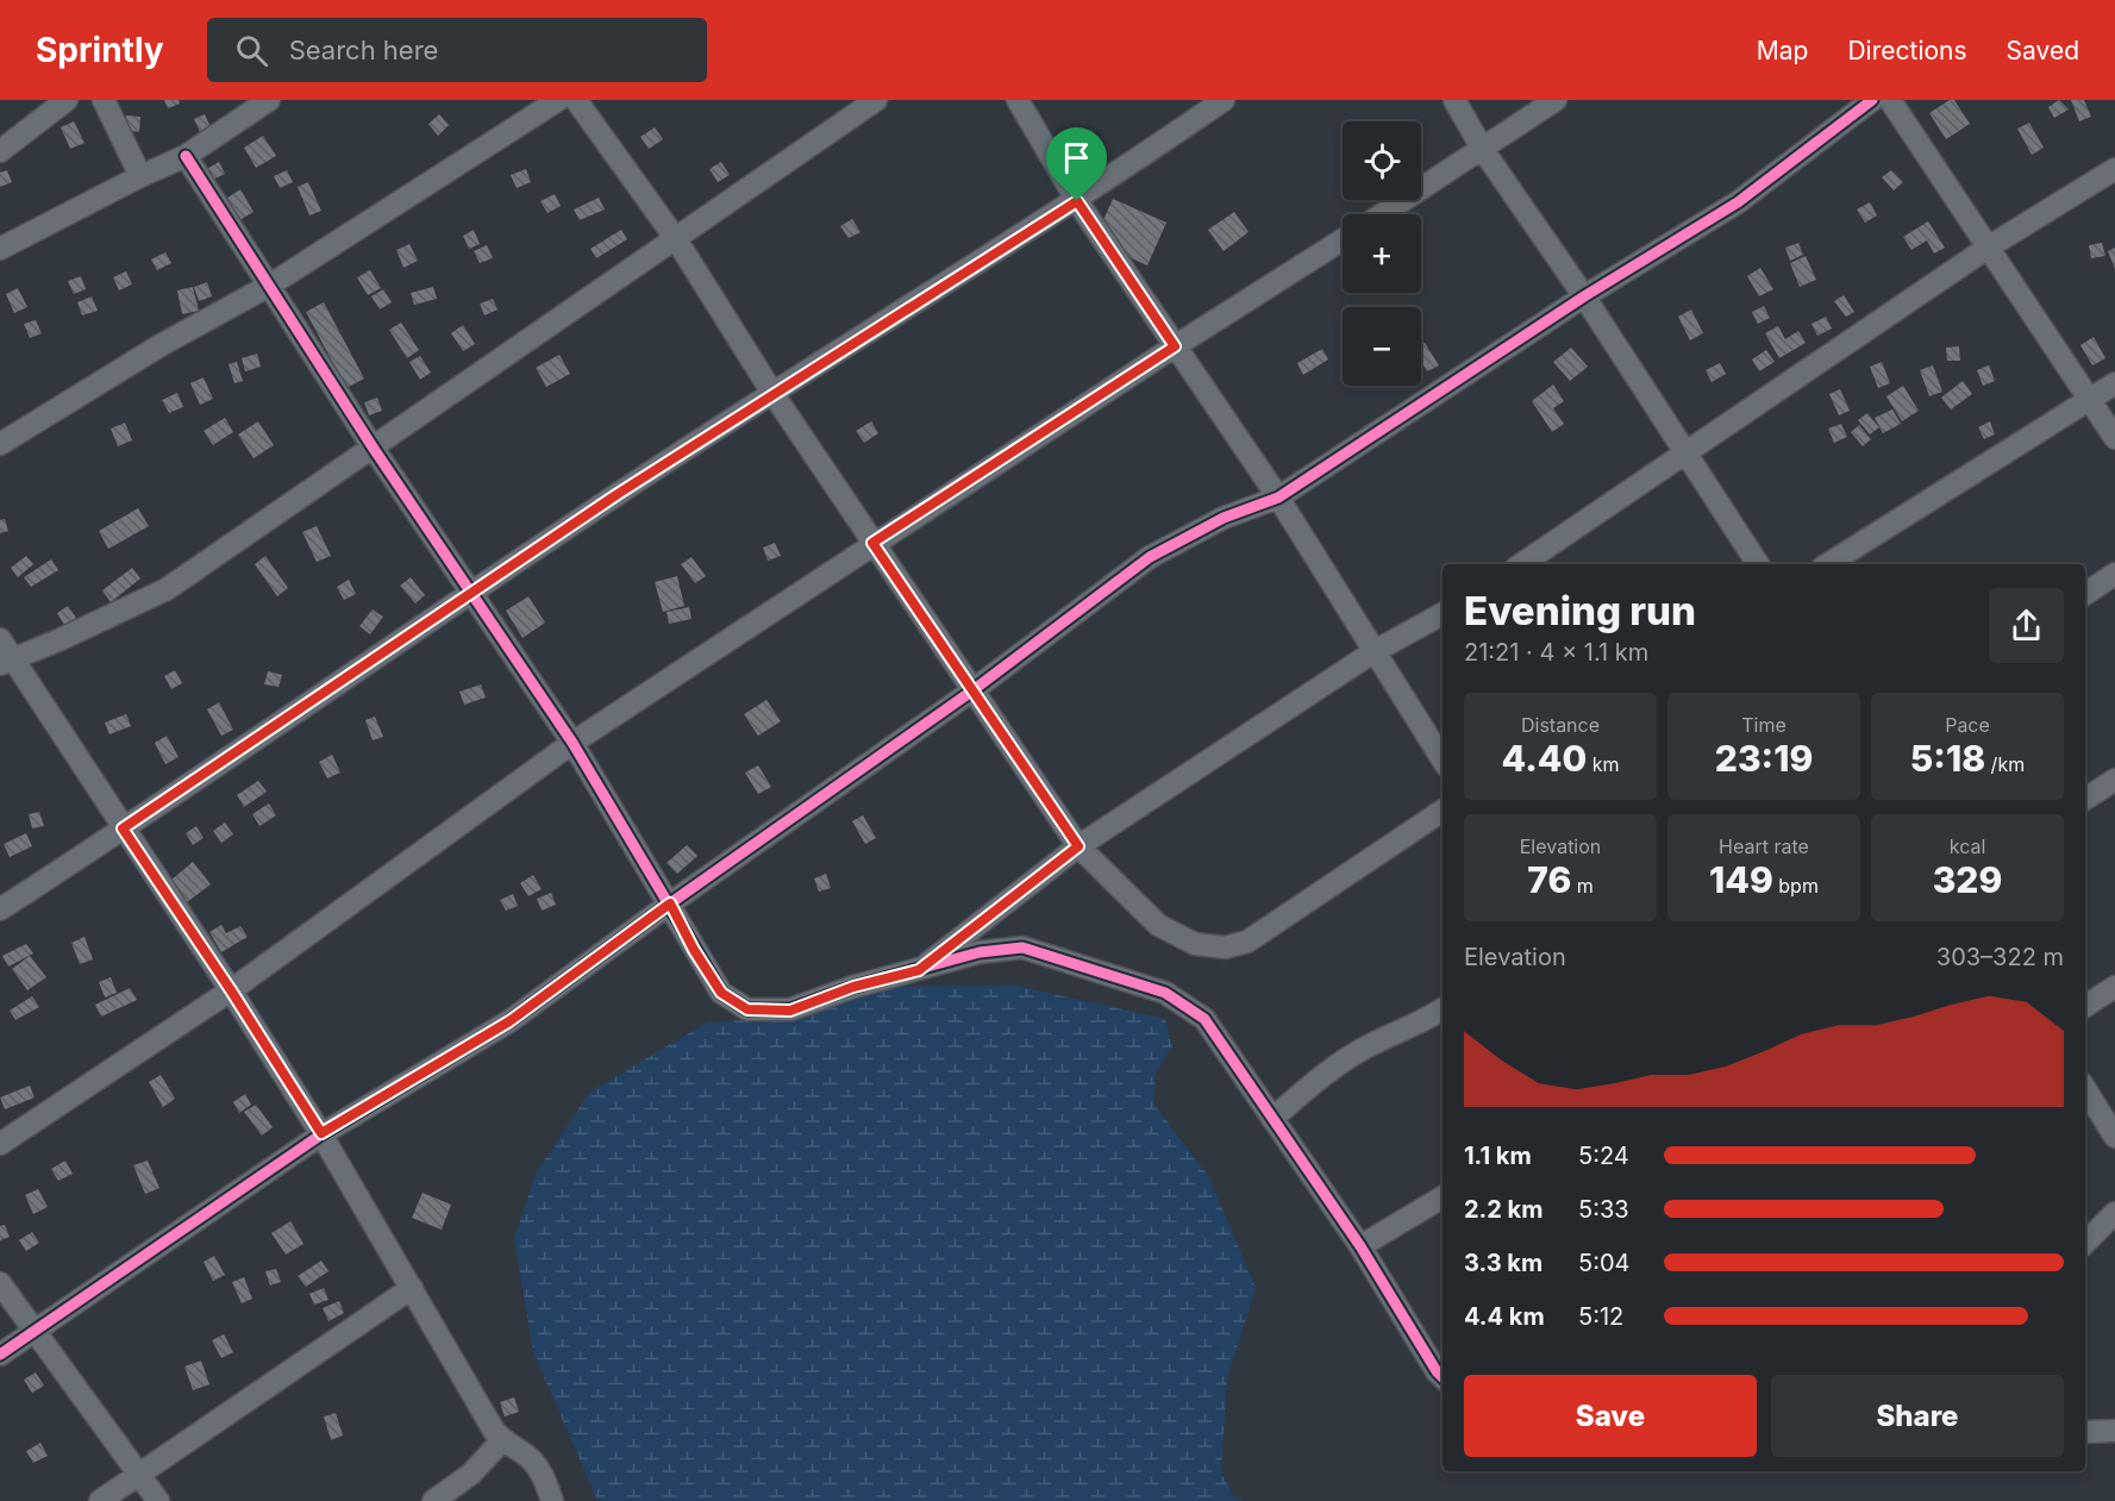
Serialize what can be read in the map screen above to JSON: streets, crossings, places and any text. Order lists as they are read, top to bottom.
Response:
{
  "page": {
    "header": "Sprintly",
    "search": "Search here",
    "nav": ["Map", "Directions", "Saved"],
    "map_buttons": ["+", "−"],
    "heading": ["Evening run", "21:21 · 4 × 1.1 km"],
    "stats": [
      ["Distance", "4.40 km"],
      ["Time", "23:19"],
      ["Pace", "5:18 /km"],
      ["Elevation", "76 m"],
      ["Heart rate", "149 bpm"],
      ["kcal", "329"]
    ],
    "chart": ["Elevation", "303–322 m"],
    "list": [
      {
        "name": "1.1 km",
        "note": "5:24"
      },
      {
        "name": "2.2 km",
        "note": "5:33"
      },
      {
        "name": "3.3 km",
        "note": "5:04"
      },
      {
        "name": "4.4 km",
        "note": "5:12"
      }
    ],
    "buttons": ["Save", "Share"]
  }
}
